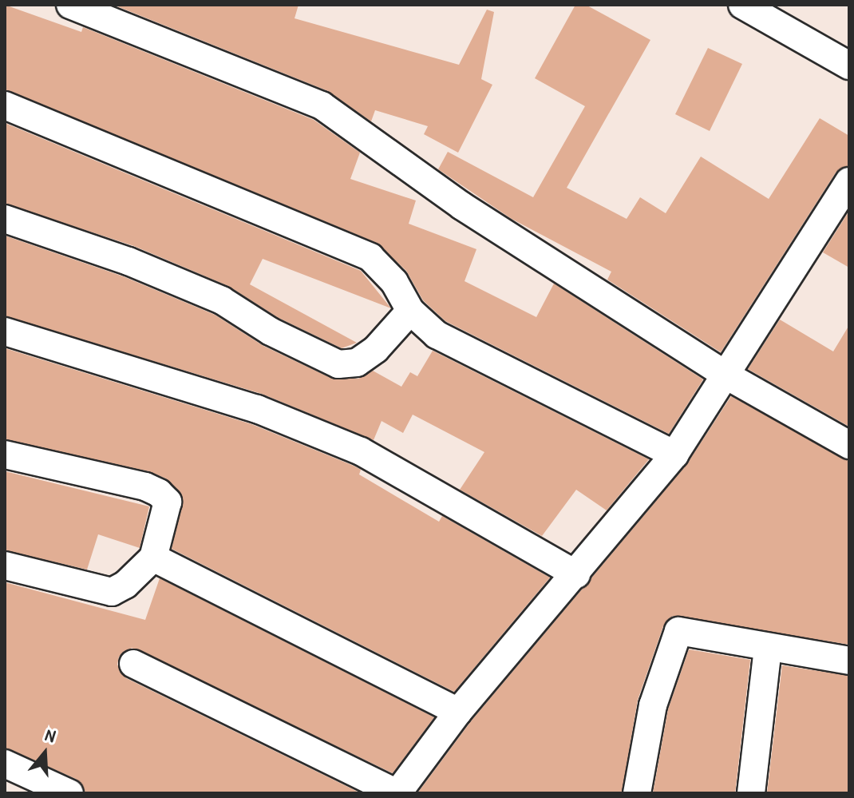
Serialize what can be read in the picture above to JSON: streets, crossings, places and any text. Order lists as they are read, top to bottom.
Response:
{
  "north": "top"
}
